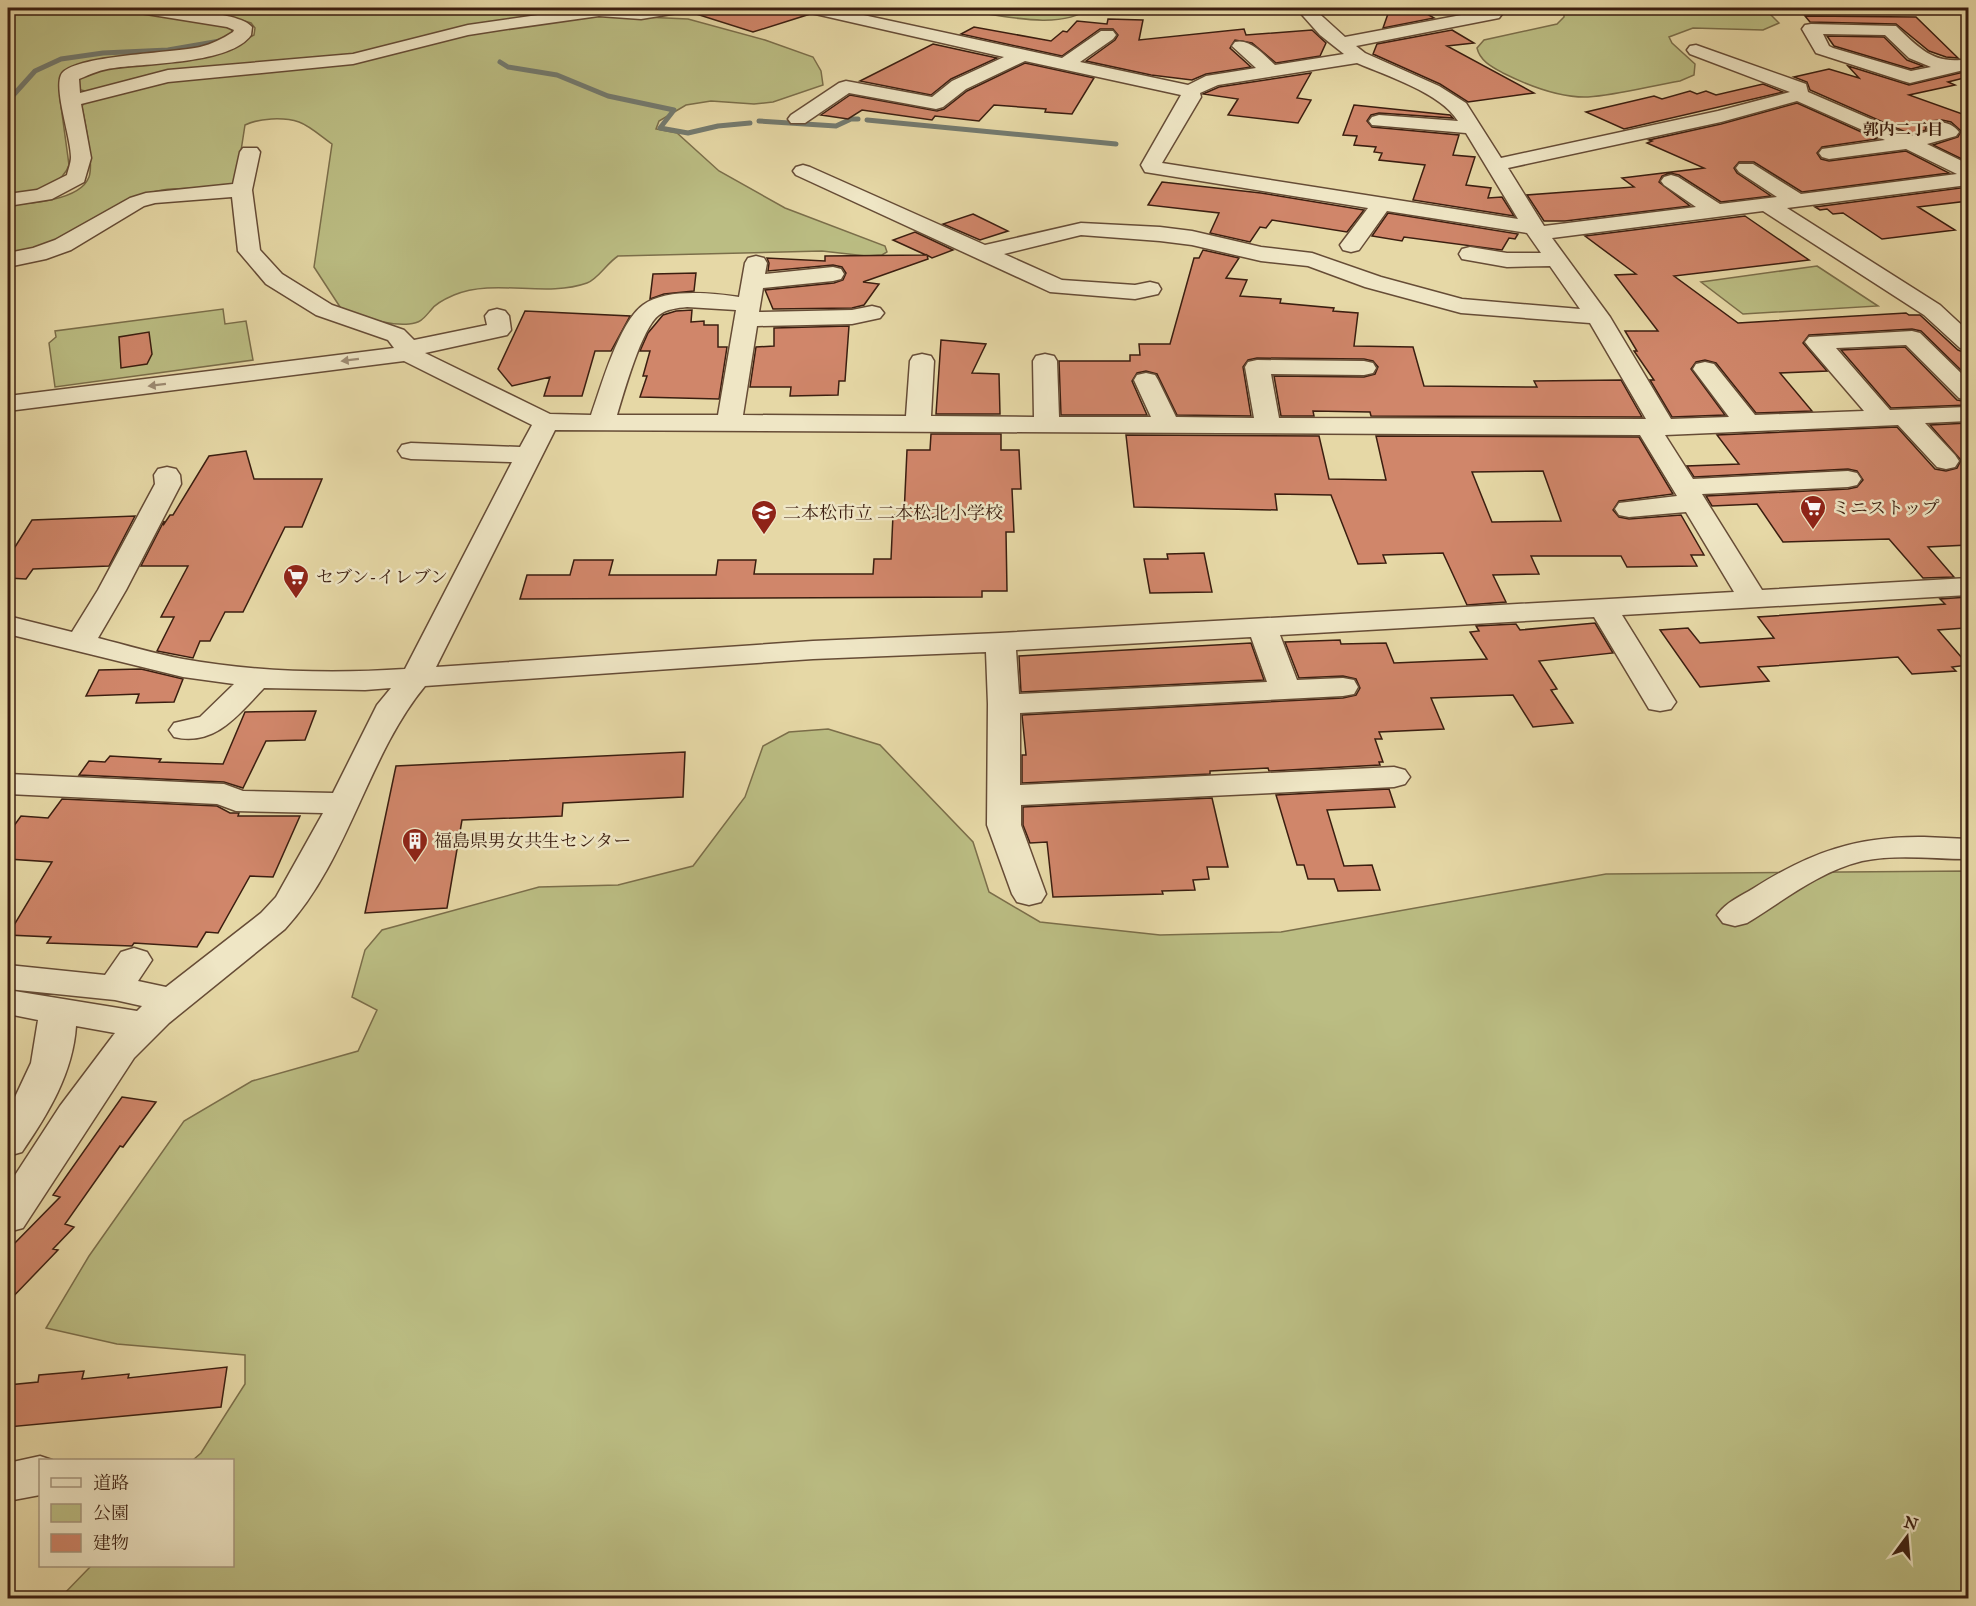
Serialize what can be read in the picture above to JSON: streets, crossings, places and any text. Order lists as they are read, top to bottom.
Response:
{
  "districts": ["郭内二丁目"],
  "places": {
    "supermarket": ["ミニストップ", "セブン-イレブン"],
    "school or university": ["二本松市立 二本松北小学校"],
    "building": ["福島県男女共生センター"]
  },
  "legend": ["道路", "公園", "建物"],
  "north": "top"
}
